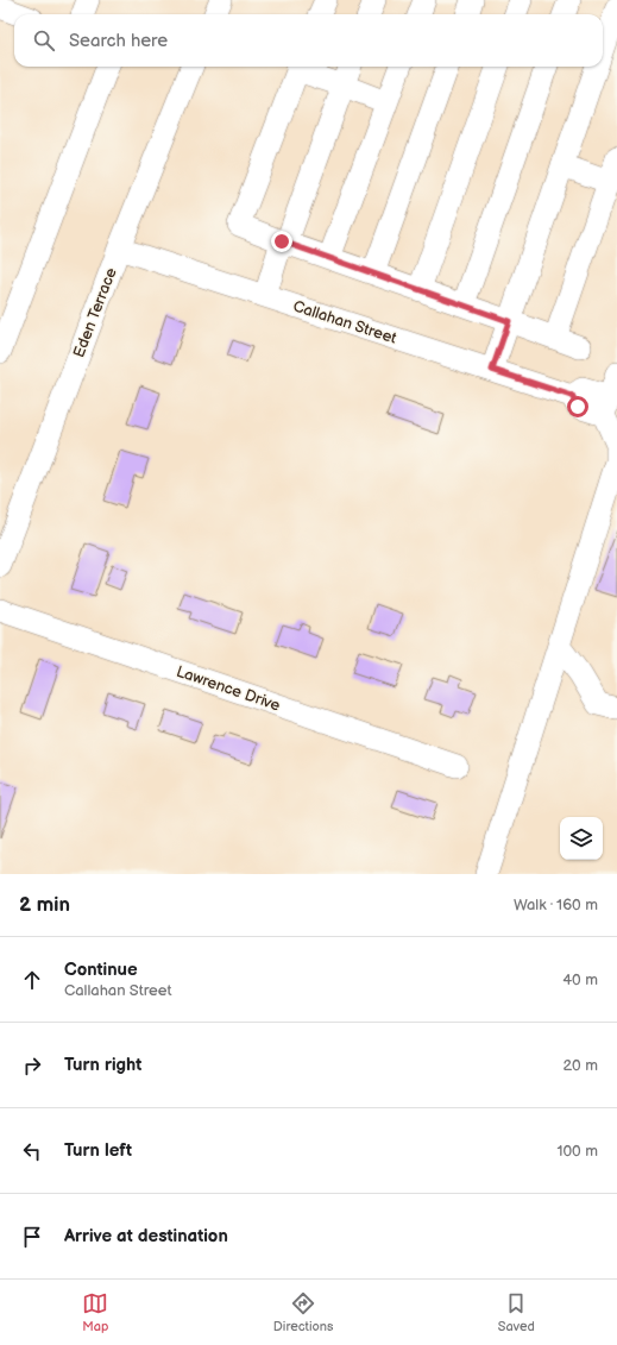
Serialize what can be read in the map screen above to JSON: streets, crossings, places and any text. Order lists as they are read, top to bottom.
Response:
{
  "streets": {
    "street": ["Eden Terrace", "Callahan Street", "Lawrence Drive"]
  },
  "crossings": [
    ["Eden Terrace", "Callahan Street"]
  ],
  "page": {
    "search": "Search here",
    "heading": ["2 min", "Walk · 160 m"],
    "list": [
      ["Continue", "Callahan Street", "40 m"],
      ["Turn right", "20 m"],
      ["Turn left", "100 m"],
      "Arrive at destination"
    ],
    "nav": ["Map", "Directions", "Saved"]
  }
}
